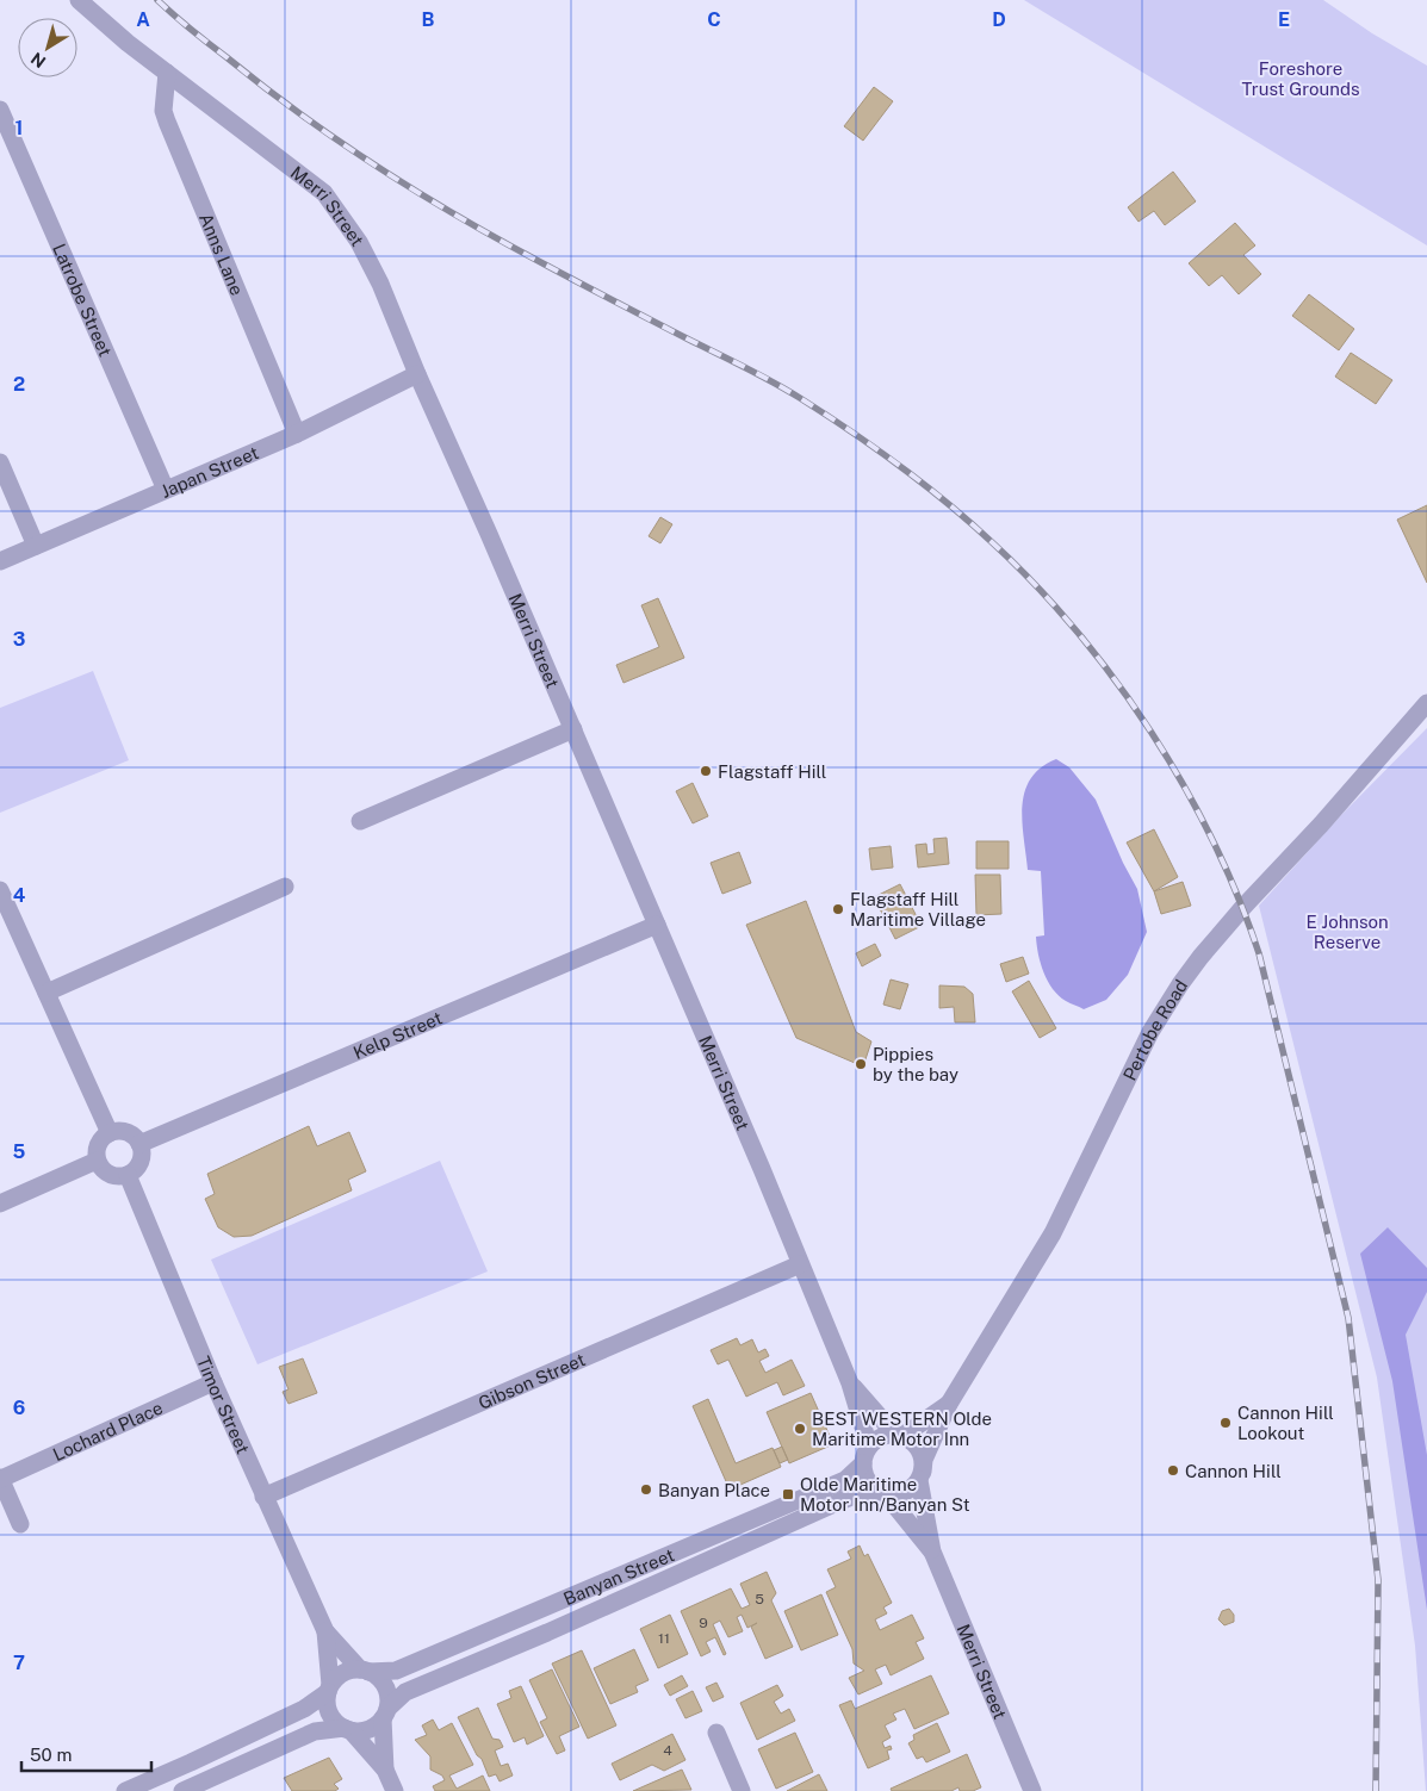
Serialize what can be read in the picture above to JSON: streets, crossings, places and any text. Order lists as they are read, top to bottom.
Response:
{
  "streets": {
    "street": [
      "Merri Street",
      "Anns Lane",
      "Latrobe Street",
      "Japan Street",
      "Pertobe Road",
      "Kelp Street",
      "Gibson Street",
      "Timor Street",
      "Lochard Place",
      "Banyan Street"
    ]
  },
  "crossings": [
    ["Merri Street", "Anns Lane"],
    ["Merri Street", "Japan Street"],
    ["Merri Street", "Pertobe Road"],
    ["Merri Street", "Kelp Street"],
    ["Merri Street", "Gibson Street"],
    ["Merri Street", "Banyan Street"],
    ["Anns Lane", "Japan Street"],
    ["Latrobe Street", "Japan Street"],
    ["Pertobe Road", "Banyan Street"],
    ["Kelp Street", "Timor Street"],
    ["Gibson Street", "Timor Street"],
    ["Timor Street", "Lochard Place"],
    ["Timor Street", "Banyan Street"]
  ],
  "parks": ["Foreshore Trust Grounds", "E Johnson Reserve"],
  "places": {
    "other": [
      "Flagstaff Hill",
      "Flagstaff Hill Maritime Village",
      "Pippies by the bay",
      "Cannon Hill Lookout",
      "BEST WESTERN Olde Maritime Motor Inn",
      "Cannon Hill",
      "Banyan Place"
    ],
    "transit": ["Olde Maritime Motor Inn/Banyan St"]
  },
  "house_numbers": [
    "5",
    "9",
    "11",
    "4"
  ],
  "scale_bar": "50 m",
  "north": "bottom left",
  "grid": {
    "columns": [
      "A",
      "B",
      "C",
      "D",
      "E"
    ],
    "rows": [
      "1",
      "2",
      "3",
      "4",
      "5",
      "6",
      "7"
    ]
  }
}
